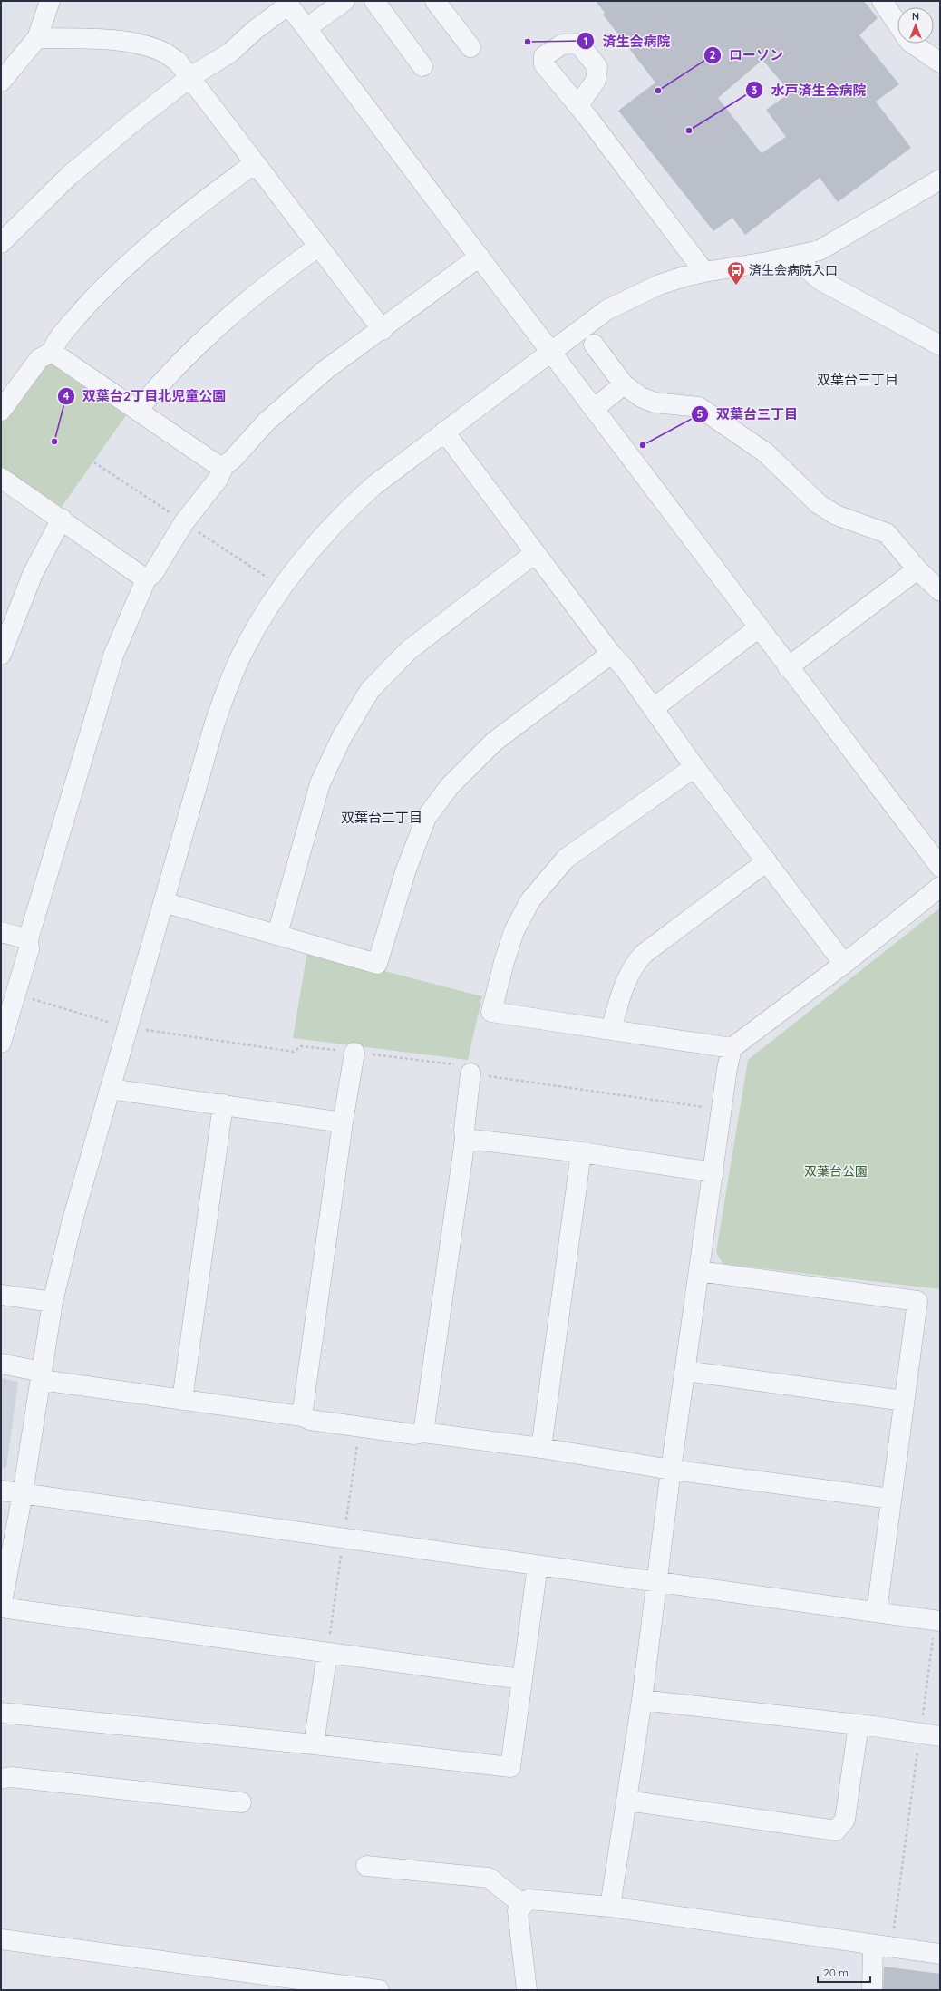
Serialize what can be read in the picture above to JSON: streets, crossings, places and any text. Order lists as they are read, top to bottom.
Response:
{
  "districts": ["双葉台三丁目", "双葉台二丁目"],
  "parks": ["双葉台公園"],
  "places": {
    "other": [
      "済生会病院",
      "ローソン",
      "水戸済生会病院",
      "双葉台2丁目北児童公園",
      "双葉台三丁目"
    ],
    "bus stop": ["済生会病院入口"]
  },
  "scale_bar": "20 m",
  "north": "top"
}
